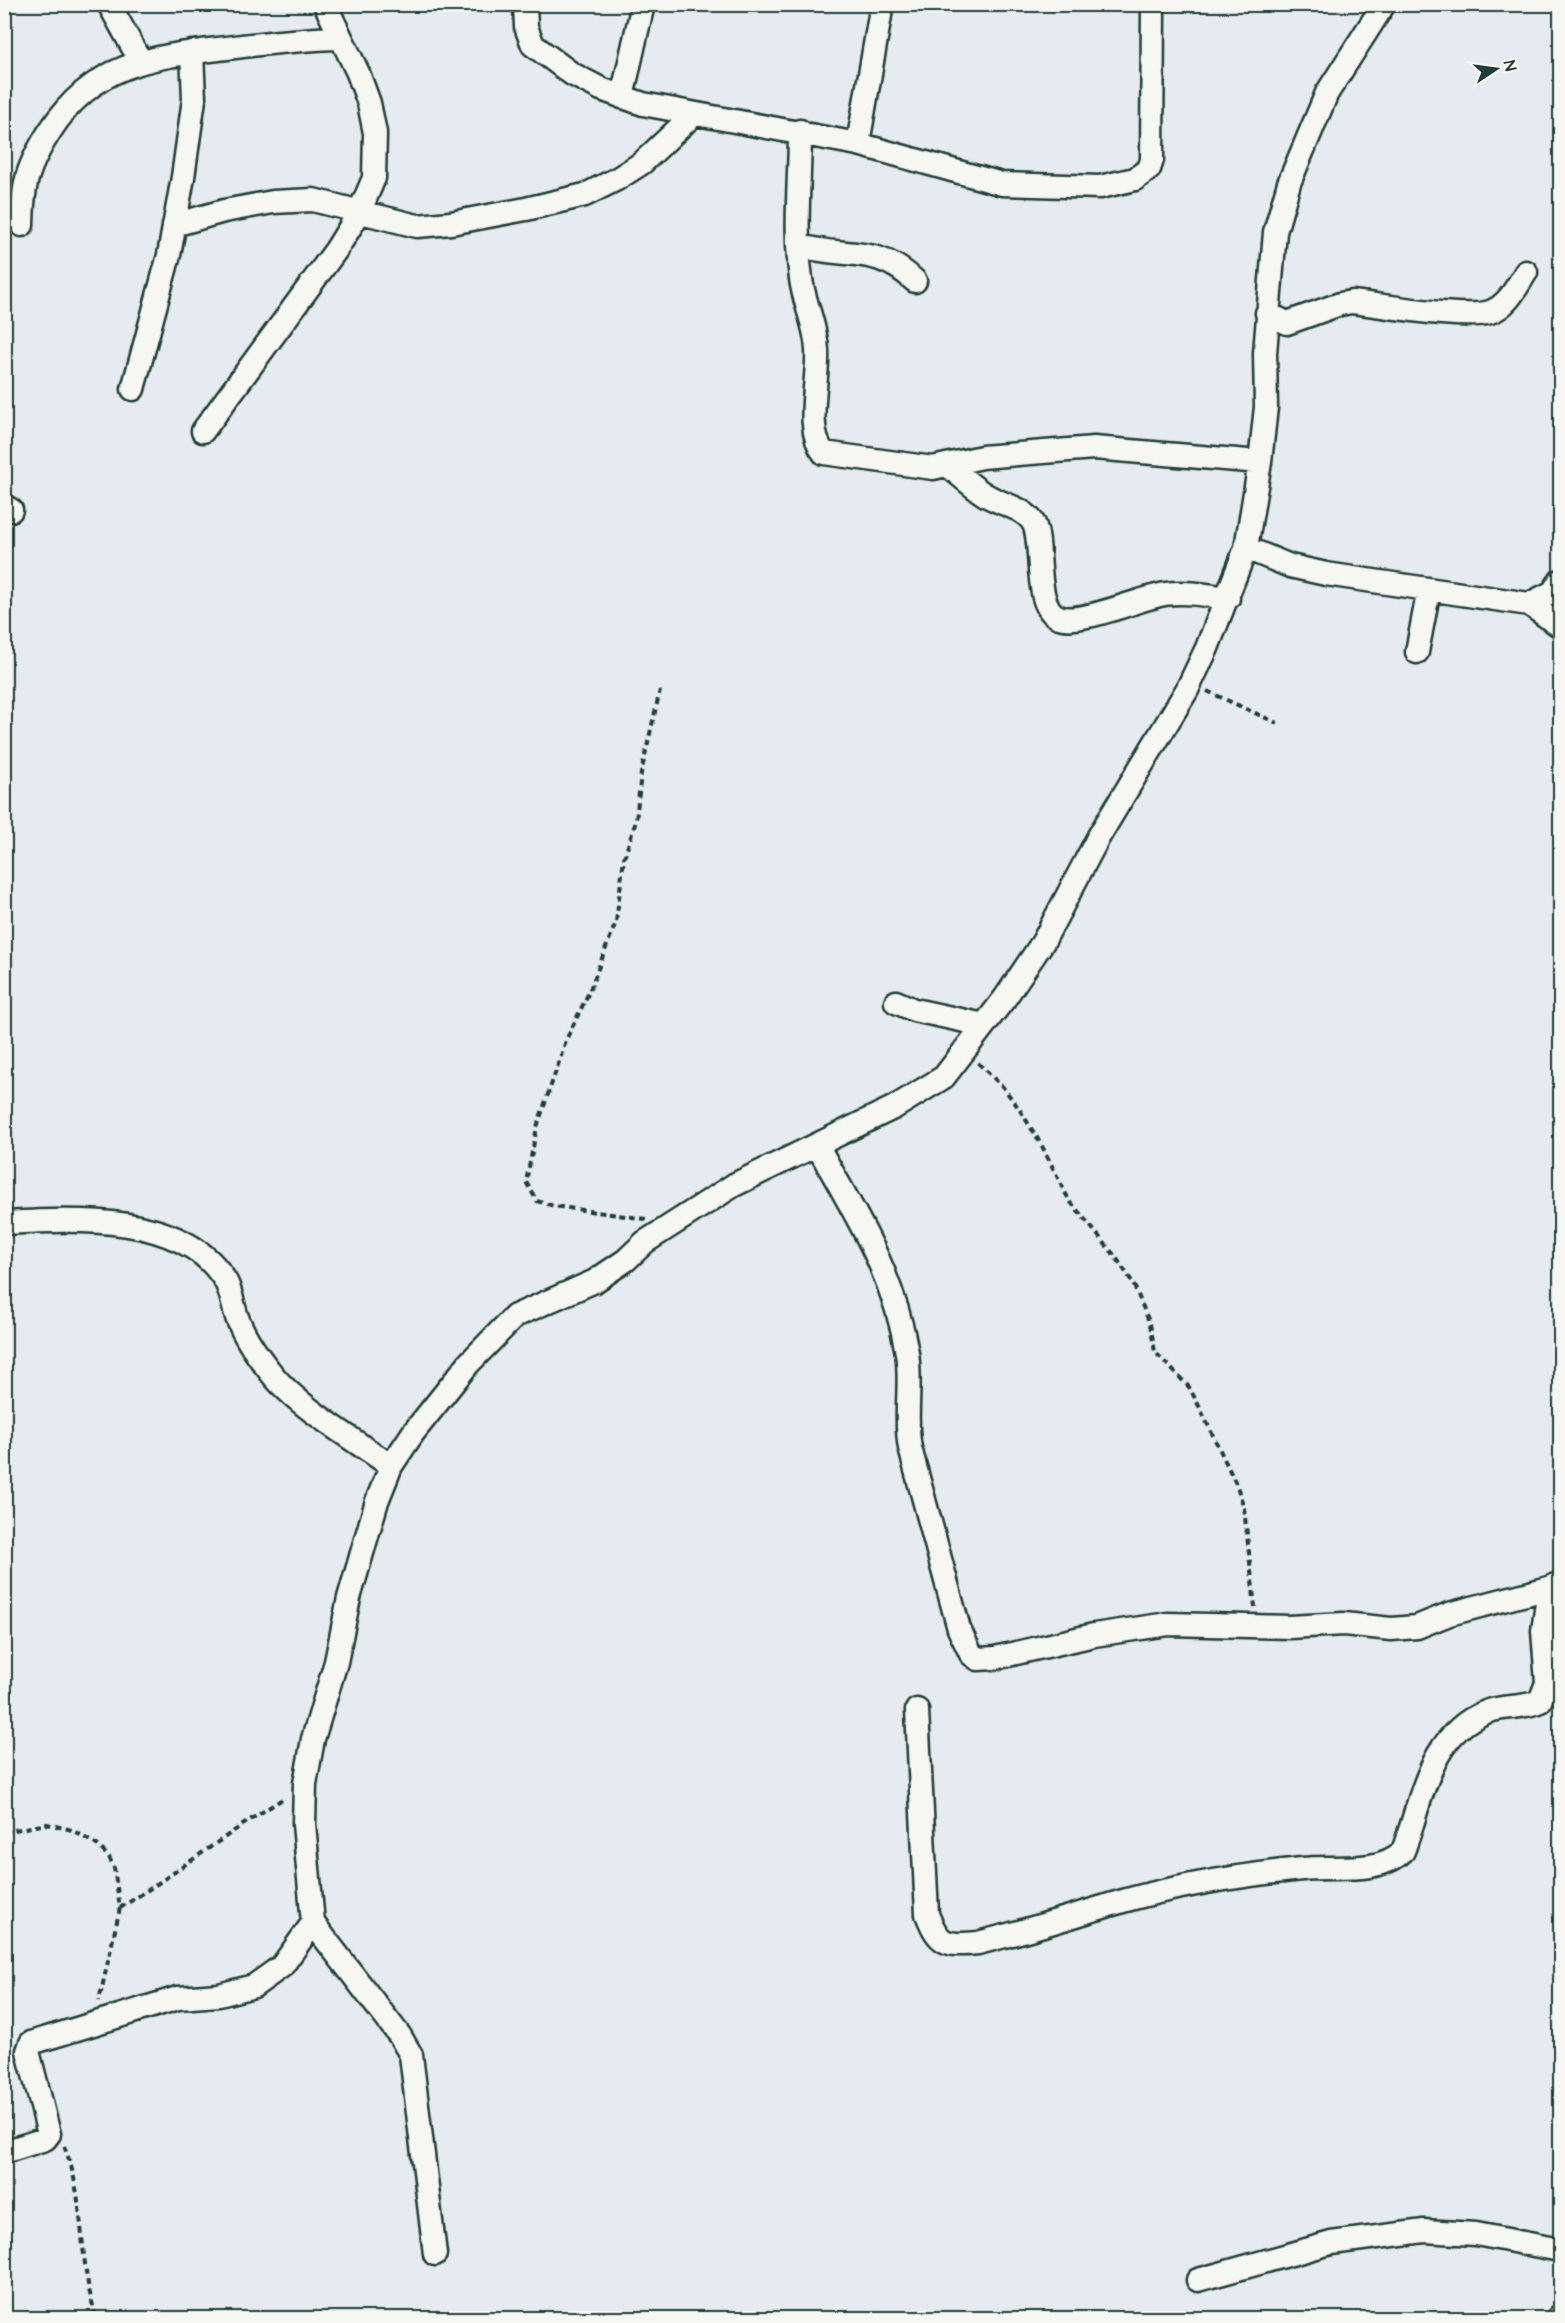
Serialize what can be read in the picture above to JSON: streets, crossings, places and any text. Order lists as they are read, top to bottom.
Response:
{
  "north": "right"
}
